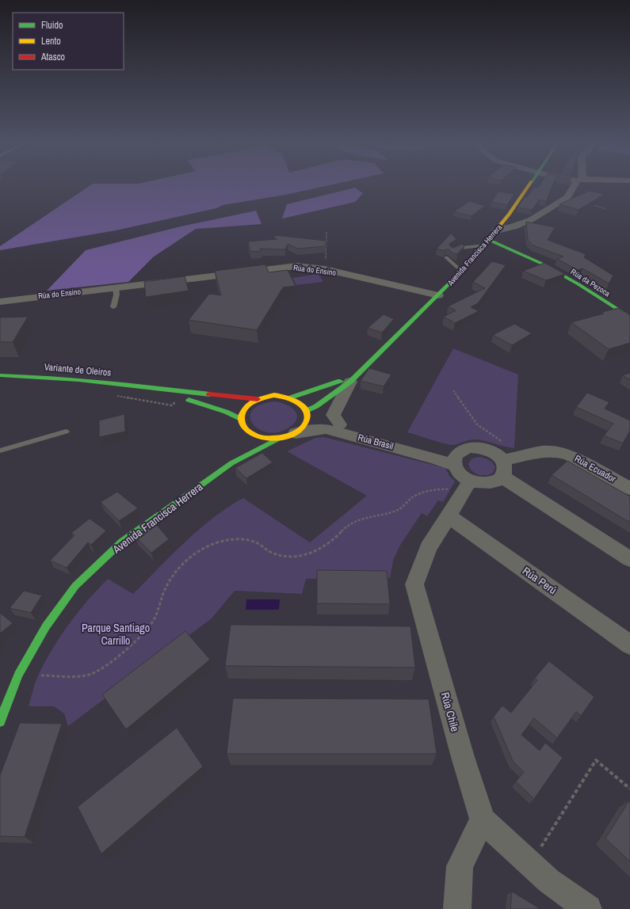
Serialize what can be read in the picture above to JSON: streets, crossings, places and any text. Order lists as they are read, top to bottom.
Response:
{
  "streets": {
    "street": [
      "Avenida Francisca Herrera",
      "Rúa do Ensino",
      "Rúa da Pezoca",
      "Variante de Oleiros",
      "Rúa Brasil",
      "Rúa Ecuador",
      "Rúa Perú",
      "Rúa Chile"
    ]
  },
  "crossings": [
    ["Avenida Francisca Herrera", "Rúa do Ensino"],
    ["Avenida Francisca Herrera", "Rúa da Pezoca"],
    ["Avenida Francisca Herrera", "Variante de Oleiros"],
    ["Avenida Francisca Herrera", "Rúa Brasil"],
    ["Variante de Oleiros", "Rúa Brasil"],
    ["Rúa Brasil", "Rúa Ecuador"],
    ["Rúa Brasil", "Rúa Chile"],
    ["Rúa Ecuador", "Rúa Chile"],
    ["Rúa Perú", "Rúa Chile"]
  ],
  "parks": ["Parque Santiago Carrillo"],
  "legend": ["Fluido", "Lento", "Atasco"]
}
